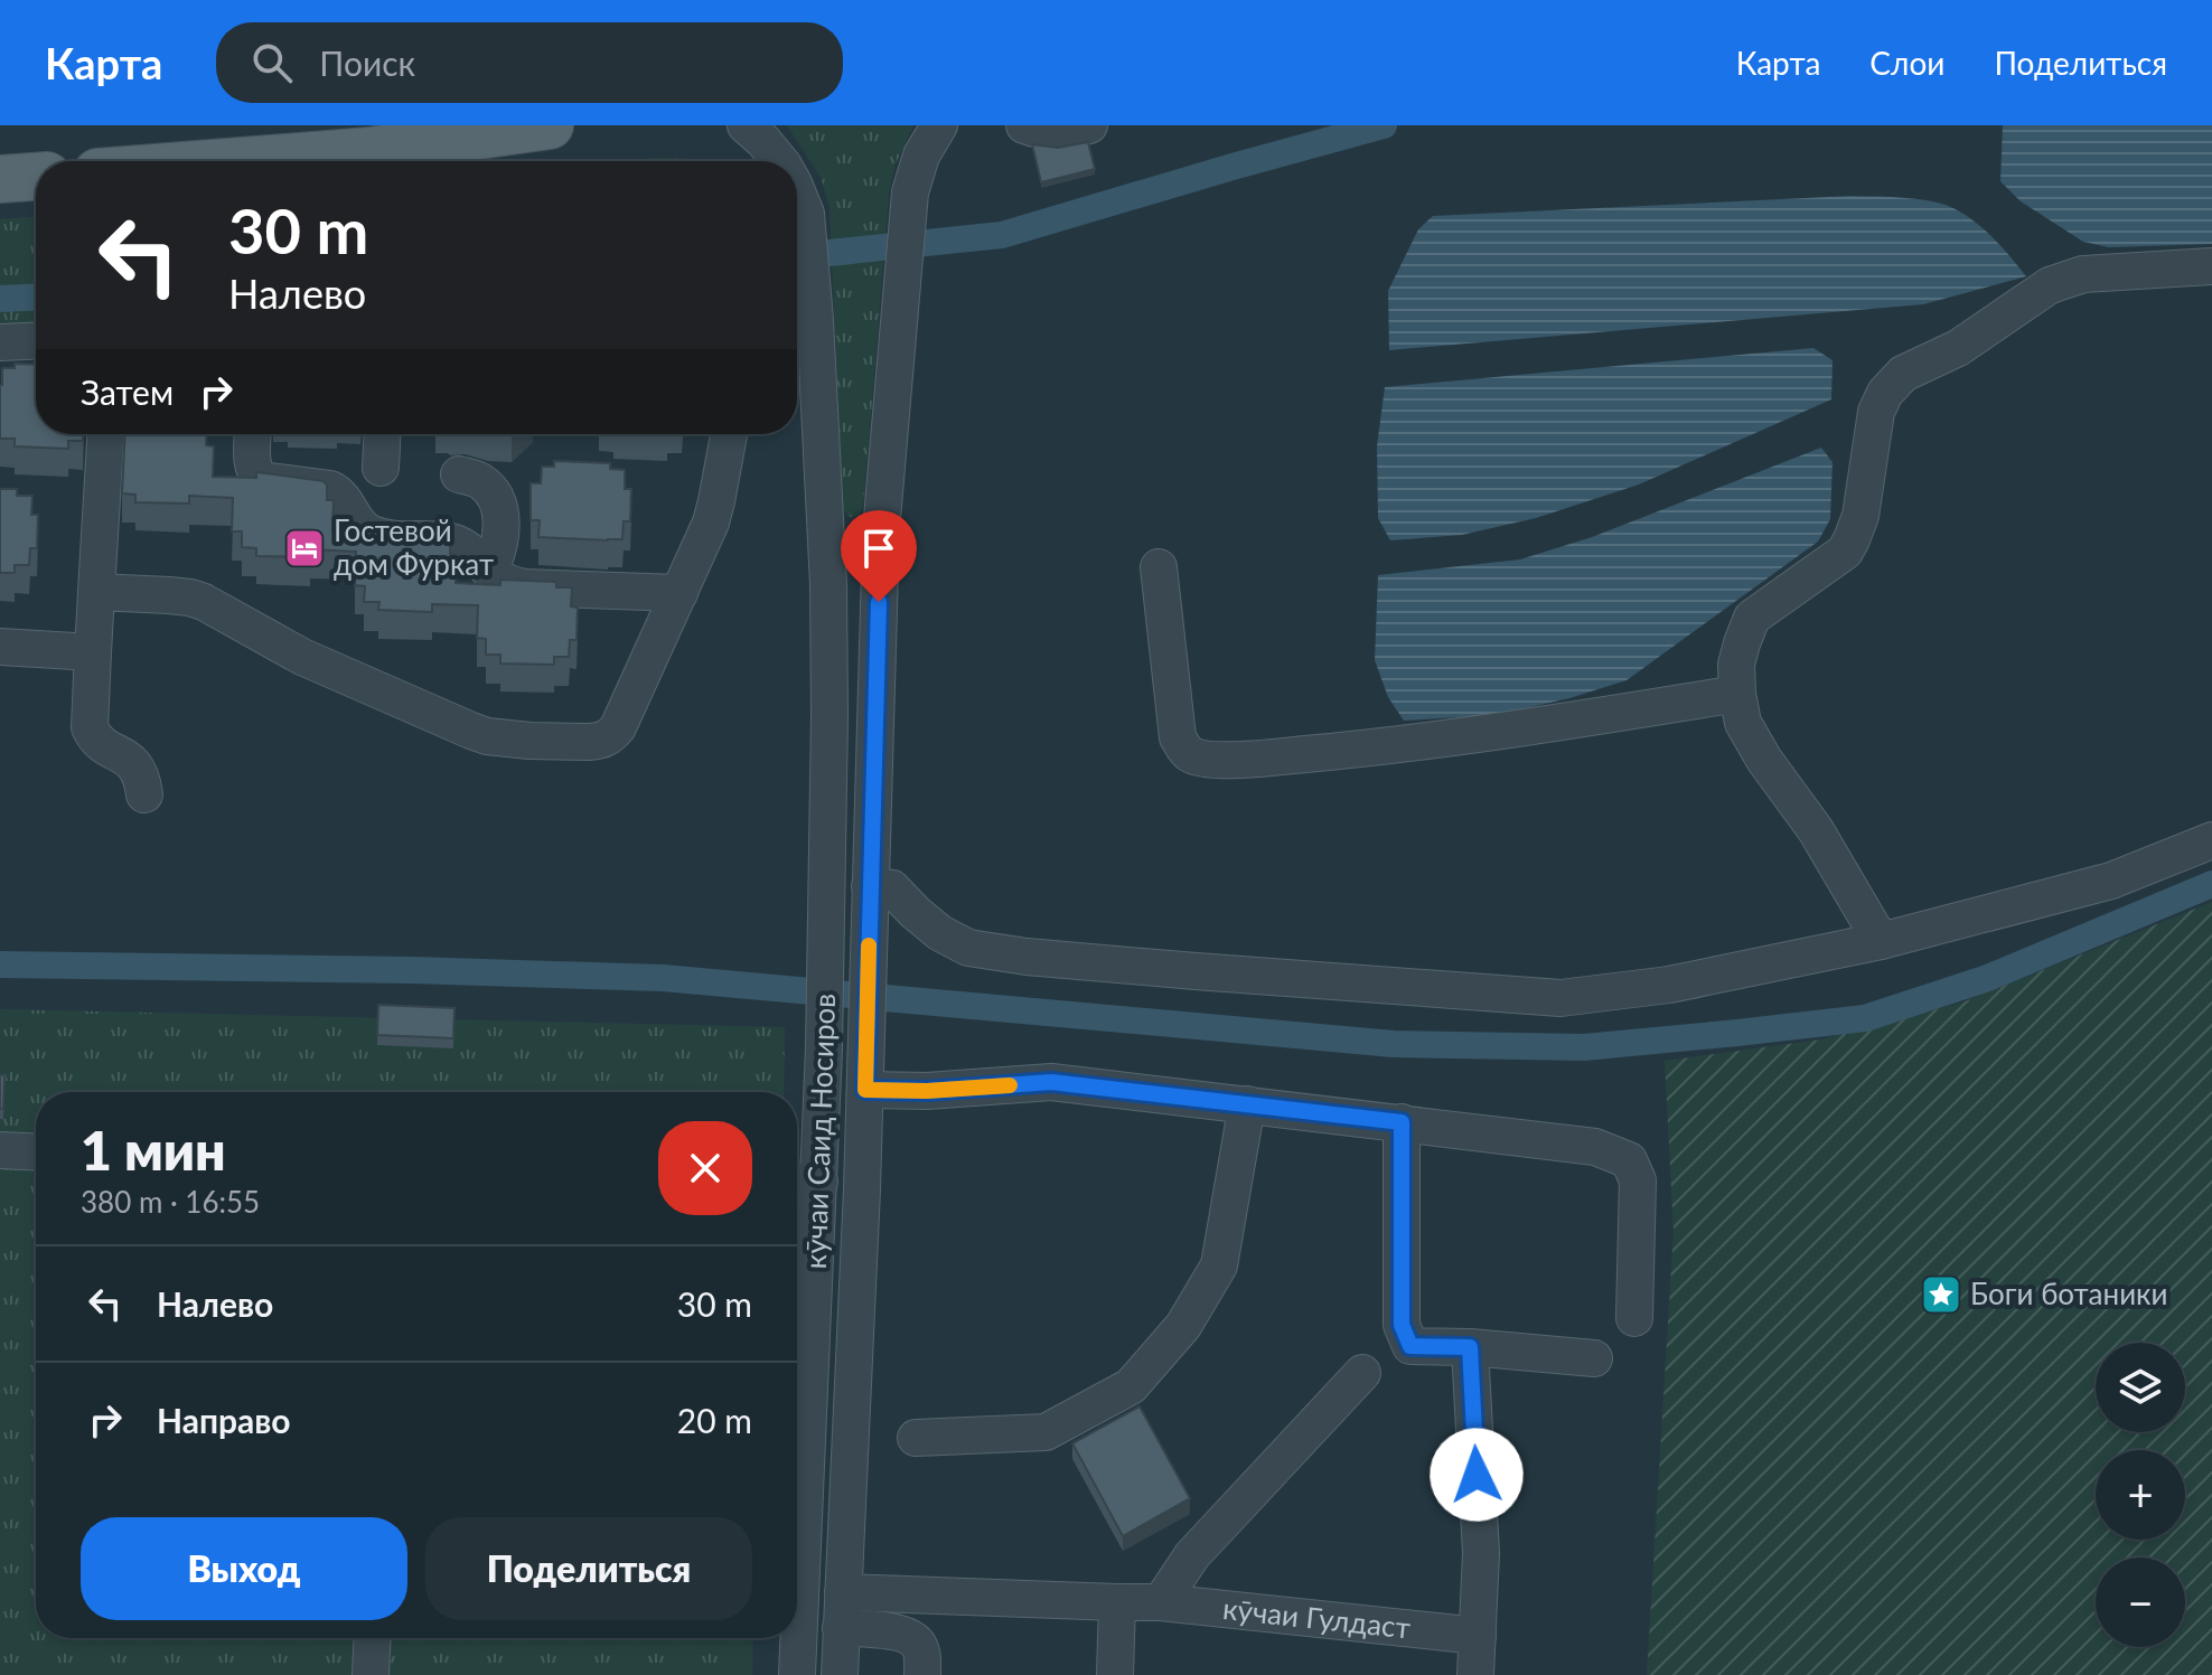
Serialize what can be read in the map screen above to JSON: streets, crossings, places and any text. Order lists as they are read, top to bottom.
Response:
{
  "streets": {
    "street": ["кӯчаи Саид Носиров", "кӯчаи Гулдаст"]
  },
  "crossings": [
    ["кӯчаи Саид Носиров", "кӯчаи Гулдаст"]
  ],
  "places": {
    "hotel": ["Гостевой дом Фуркат"],
    "place": ["Боги ботаники"]
  },
  "page": {
    "header": "Карта",
    "search": "Поиск",
    "nav": ["Карта", "Слои", "Поделиться"],
    "turn": ["30 m", "Налево"],
    "then": "Затем",
    "heading": ["1 мин", "380 m · 16:55"],
    "list": [
      {
        "name": "Налево",
        "value": "30 m"
      },
      {
        "name": "Направо",
        "value": "20 m"
      }
    ],
    "map_buttons": ["+", "−"],
    "buttons": ["Выход", "Поделиться"]
  }
}
